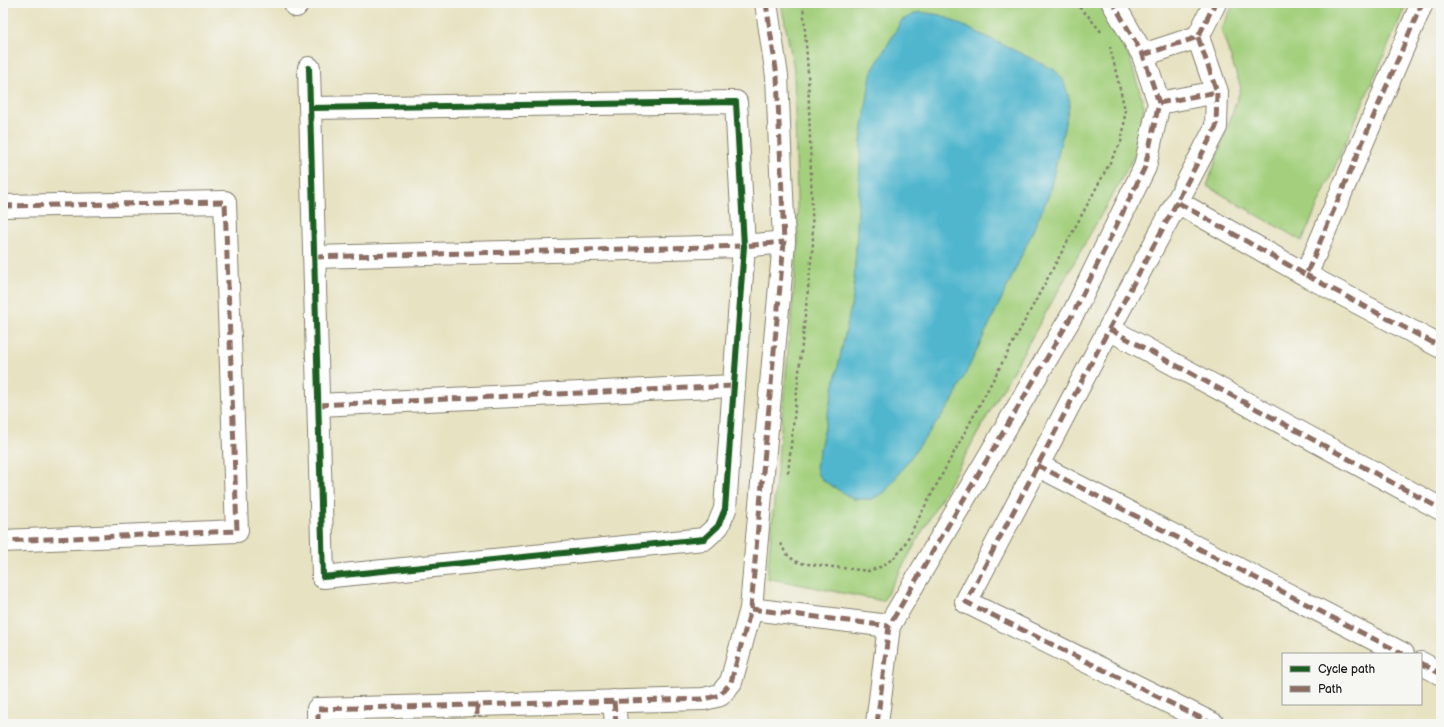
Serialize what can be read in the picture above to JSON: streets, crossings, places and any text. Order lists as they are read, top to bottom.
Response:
{
  "legend": ["Cycle path", "Path"]
}
